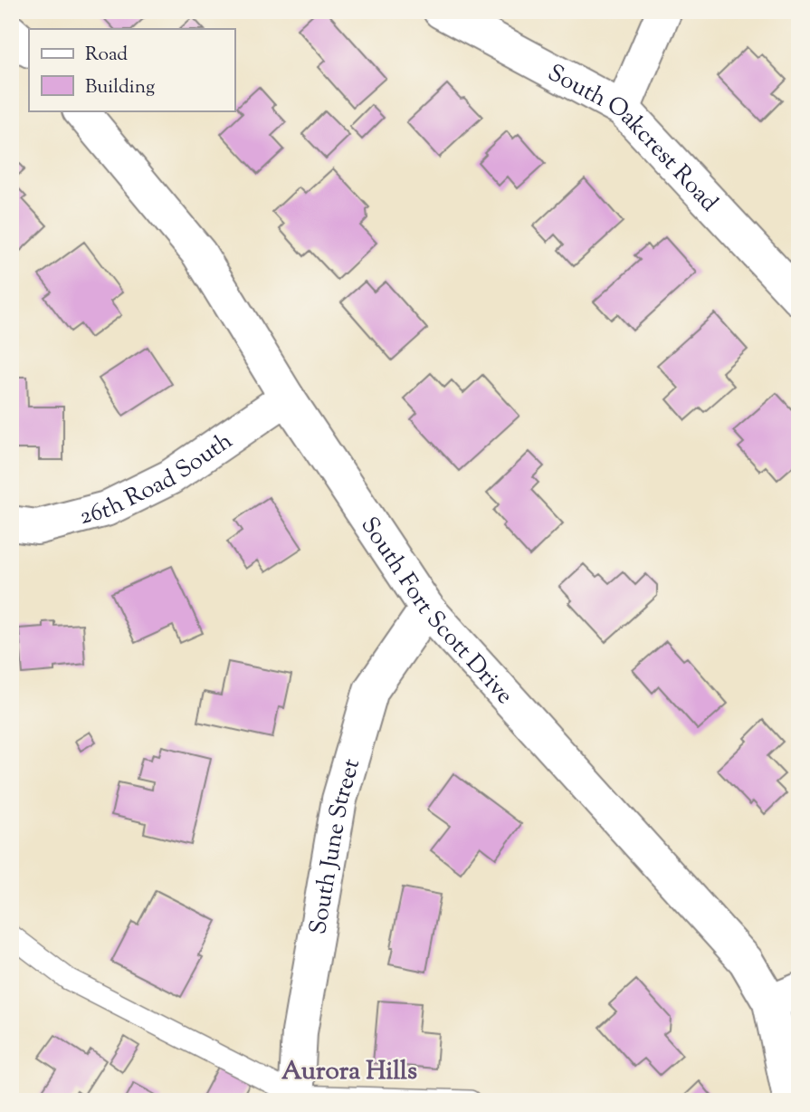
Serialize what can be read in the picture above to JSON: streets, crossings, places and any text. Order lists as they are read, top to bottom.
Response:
{
  "streets": {
    "street": [
      "South Oakcrest Road",
      "26th Road South",
      "South Fort Scott Drive",
      "South June Street"
    ]
  },
  "crossings": [
    ["26th Road South", "South Fort Scott Drive"],
    ["South Fort Scott Drive", "South June Street"]
  ],
  "districts": ["Aurora Hills"],
  "legend": ["Road", "Building"]
}
